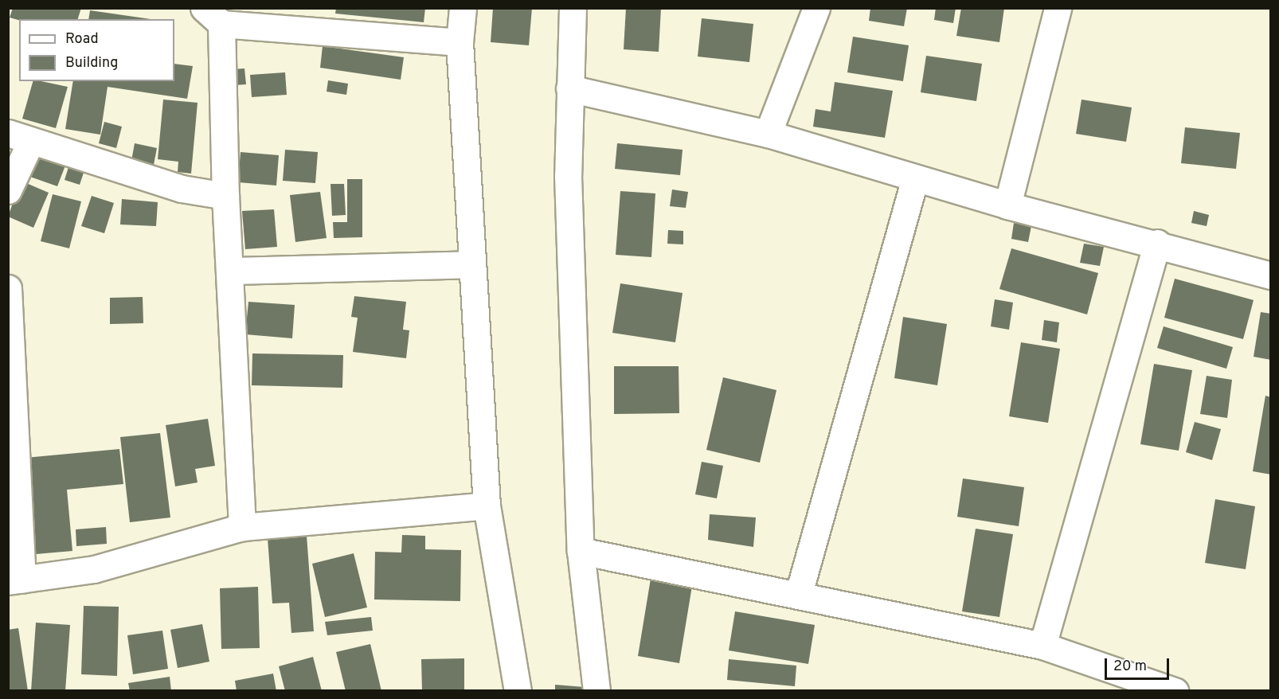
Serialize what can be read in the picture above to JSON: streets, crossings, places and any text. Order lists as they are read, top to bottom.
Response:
{
  "legend": ["Road", "Building"],
  "scale_bar": "20 m"
}
